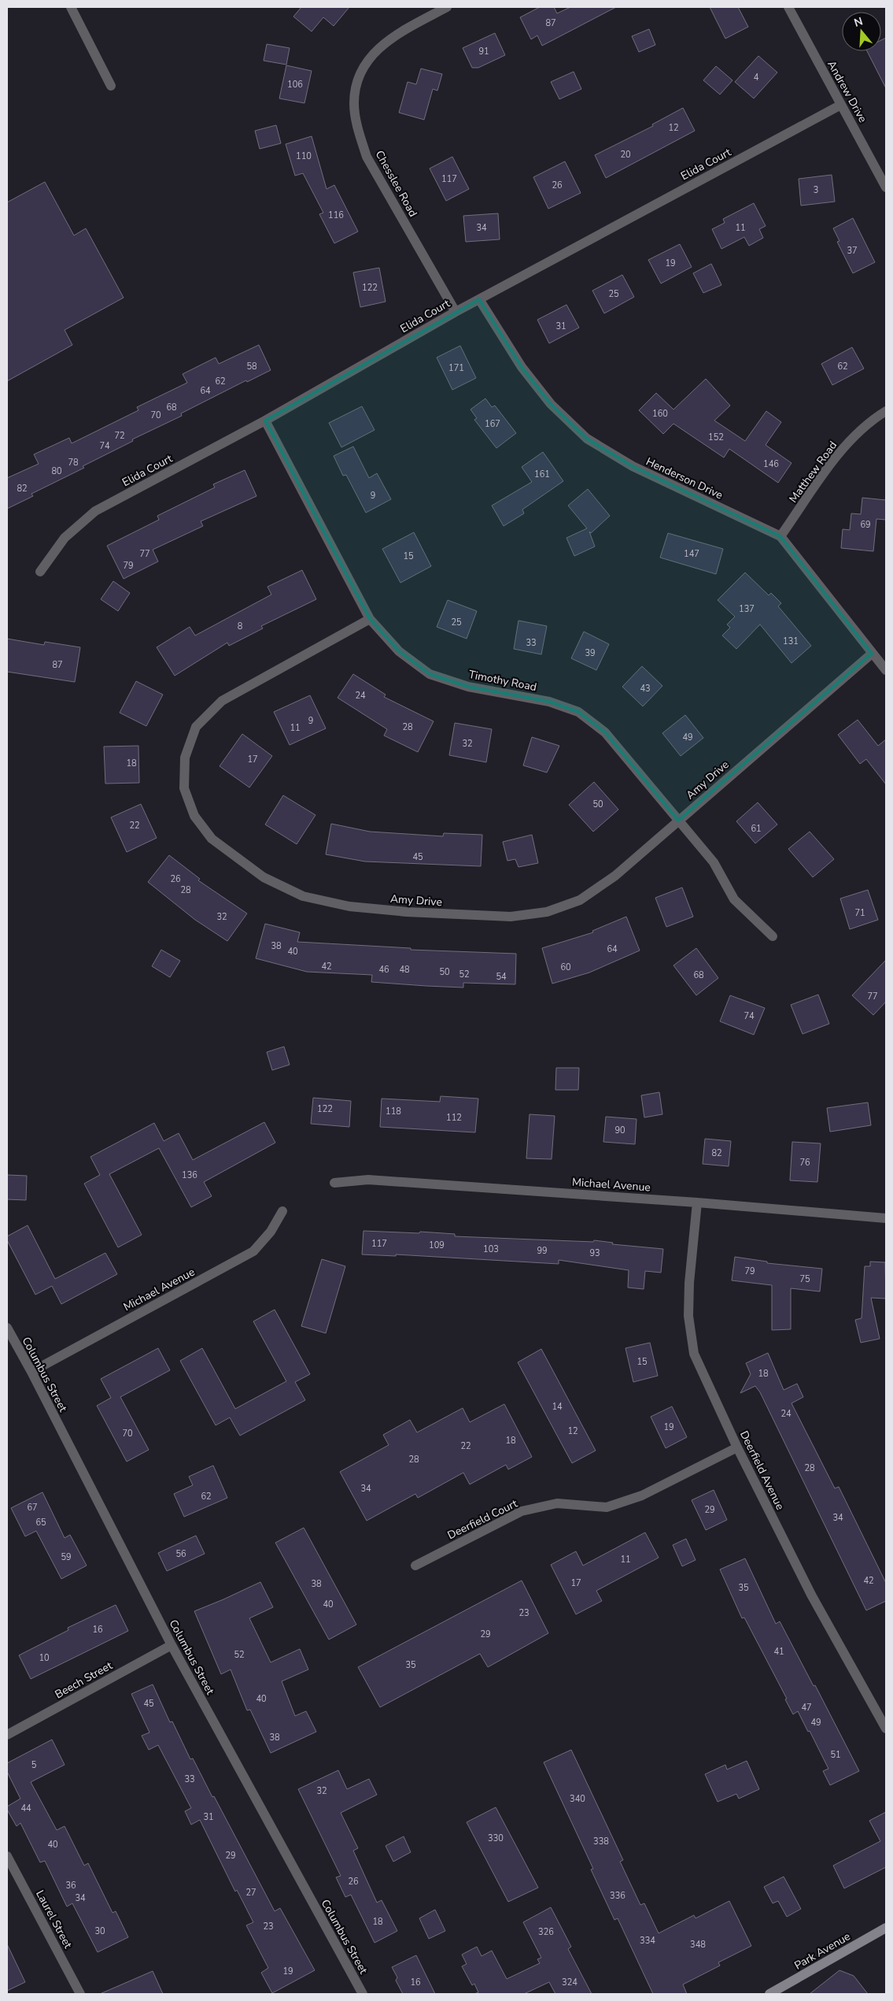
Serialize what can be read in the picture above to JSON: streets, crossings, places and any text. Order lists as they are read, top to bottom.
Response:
{
  "streets": {
    "street": [
      "Andrew Drive",
      "Elida Court",
      "Chesslee Road",
      "Matthew Road",
      "Henderson Drive",
      "Timothy Road",
      "Amy Drive",
      "Michael Avenue",
      "Columbus Street",
      "Deerfield Avenue",
      "Deerfield Court",
      "Beech Street",
      "Laurel Street",
      "Park Avenue"
    ]
  },
  "crossings": [
    ["Andrew Drive", "Elida Court"],
    ["Elida Court", "Chesslee Road"],
    ["Elida Court", "Henderson Drive"],
    ["Elida Court", "Timothy Road"],
    ["Matthew Road", "Henderson Drive"],
    ["Henderson Drive", "Amy Drive"],
    ["Timothy Road", "Amy Drive"],
    ["Michael Avenue", "Columbus Street"],
    ["Michael Avenue", "Deerfield Avenue"],
    ["Columbus Street", "Beech Street"],
    ["Deerfield Avenue", "Deerfield Court"]
  ],
  "house_numbers": [
    "87",
    "91",
    "4",
    "106",
    "12",
    "20",
    "110",
    "117",
    "26",
    "3",
    "116",
    "34",
    "11",
    "37",
    "19",
    "122",
    "25",
    "31",
    "58",
    "62",
    "171",
    "62",
    "64",
    "68",
    "160",
    "70",
    "167",
    "72",
    "152",
    "74",
    "78",
    "146",
    "80",
    "161",
    "82",
    "9",
    "69",
    "77",
    "147",
    "15",
    "79",
    "137",
    "25",
    "8",
    "131",
    "33",
    "39",
    "87",
    "43",
    "24",
    "9",
    "28",
    "11",
    "49",
    "32",
    "17",
    "18",
    "50",
    "22",
    "61",
    "45",
    "26",
    "28",
    "71",
    "32",
    "38",
    "64",
    "40",
    "42",
    "60",
    "46",
    "48",
    "50",
    "52",
    "68",
    "54",
    "77",
    "74",
    "122",
    "118",
    "112",
    "90",
    "82",
    "76",
    "136",
    "117",
    "109",
    "103",
    "99",
    "93",
    "79",
    "75",
    "15",
    "18",
    "14",
    "24",
    "19",
    "12",
    "70",
    "18",
    "22",
    "28",
    "28",
    "34",
    "62",
    "67",
    "29",
    "34",
    "65",
    "56",
    "59",
    "11",
    "42",
    "17",
    "38",
    "35",
    "40",
    "23",
    "16",
    "29",
    "41",
    "52",
    "10",
    "35",
    "40",
    "45",
    "47",
    "49",
    "38",
    "51",
    "5",
    "33",
    "32",
    "340",
    "44",
    "31",
    "330",
    "338",
    "40",
    "29",
    "26",
    "36",
    "27",
    "336",
    "34",
    "18",
    "23",
    "30",
    "326",
    "334",
    "348",
    "19",
    "16",
    "324"
  ],
  "north": "top"
}
